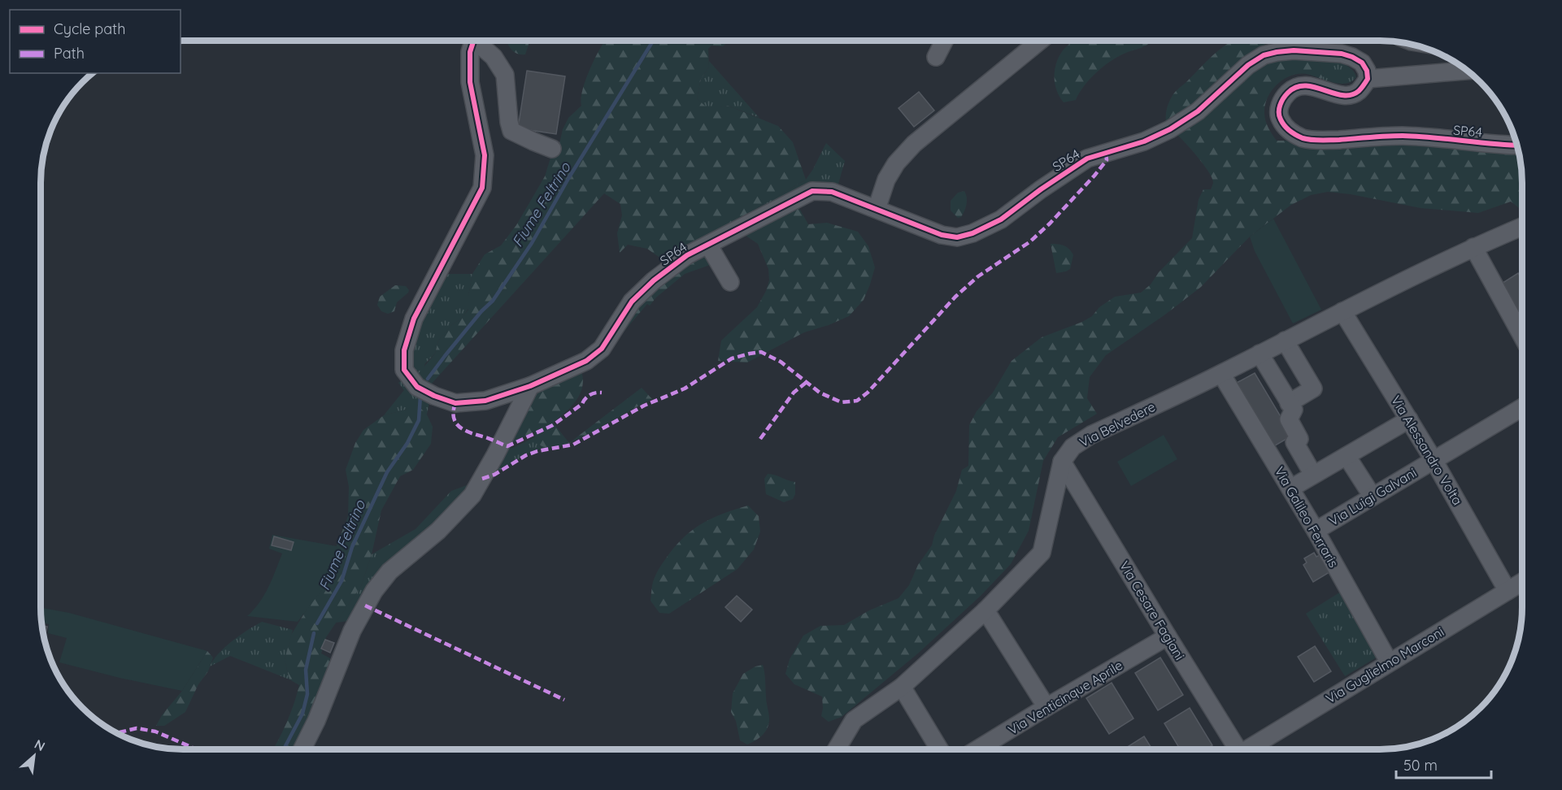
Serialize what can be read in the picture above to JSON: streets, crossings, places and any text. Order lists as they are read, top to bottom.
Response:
{
  "streets": {
    "street": [
      "SP64",
      "Via Belvedere",
      "Via Alessandro Volta",
      "Via Luigi Galvani",
      "Via Galileo Ferraris",
      "Via Cesare Fagiani",
      "Via Guglielmo Marconi",
      "Via Venticinque Aprile"
    ]
  },
  "crossings": [
    ["Via Belvedere", "Via Alessandro Volta"],
    ["Via Belvedere", "Via Galileo Ferraris"],
    ["Via Belvedere", "Via Cesare Fagiani"],
    ["Via Alessandro Volta", "Via Luigi Galvani"],
    ["Via Alessandro Volta", "Via Guglielmo Marconi"],
    ["Via Luigi Galvani", "Via Galileo Ferraris"],
    ["Via Galileo Ferraris", "Via Guglielmo Marconi"],
    ["Via Cesare Fagiani", "Via Venticinque Aprile"]
  ],
  "water": ["Fiume Feltrino"],
  "legend": ["Cycle path", "Path"],
  "scale_bar": "50 m",
  "north": "top right"
}
